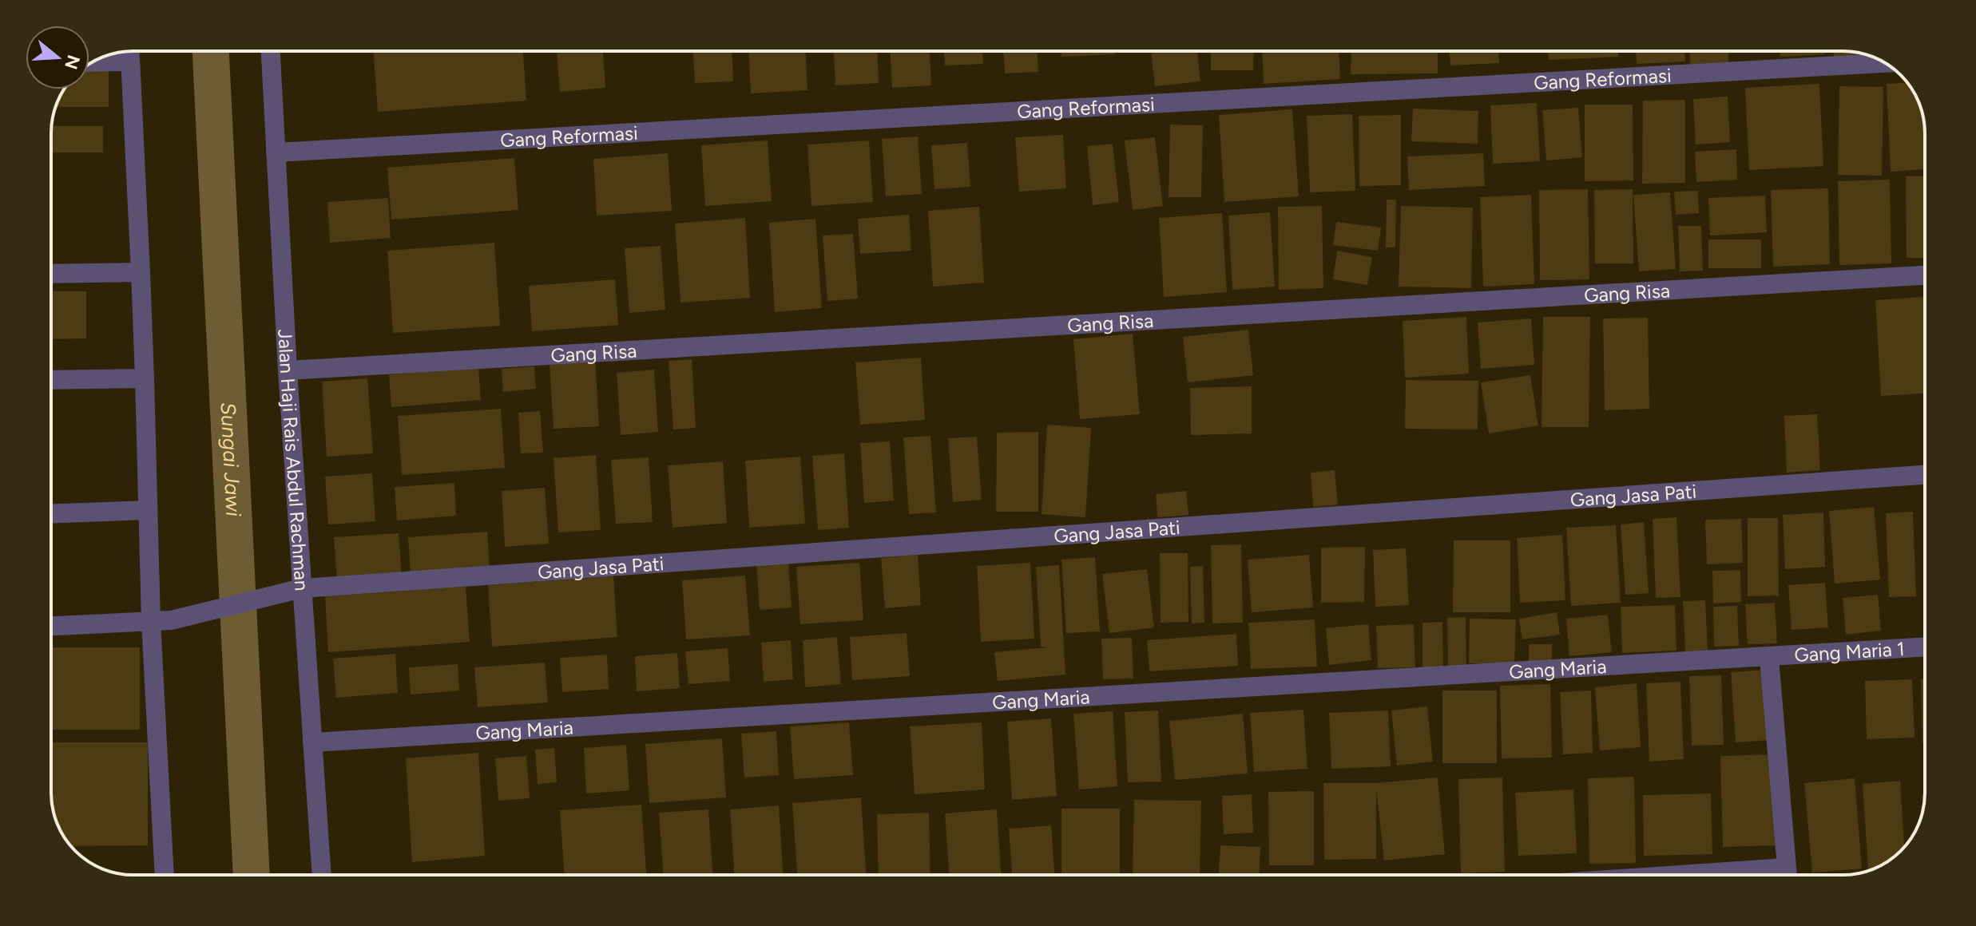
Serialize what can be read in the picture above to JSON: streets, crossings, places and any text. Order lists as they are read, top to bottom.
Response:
{
  "streets": {
    "street": [
      "Gang Reformasi",
      "Gang Risa",
      "Jalan Haji Rais Abdul Rachman",
      "Gang Jasa Pati",
      "Gang Maria 1",
      "Gang Maria"
    ]
  },
  "crossings": [
    ["Gang Reformasi", "Jalan Haji Rais Abdul Rachman"],
    ["Gang Risa", "Jalan Haji Rais Abdul Rachman"],
    ["Jalan Haji Rais Abdul Rachman", "Gang Jasa Pati"],
    ["Jalan Haji Rais Abdul Rachman", "Gang Maria"],
    ["Gang Maria 1", "Gang Maria"]
  ],
  "water": ["Sungai Jawi"],
  "north": "right"
}
